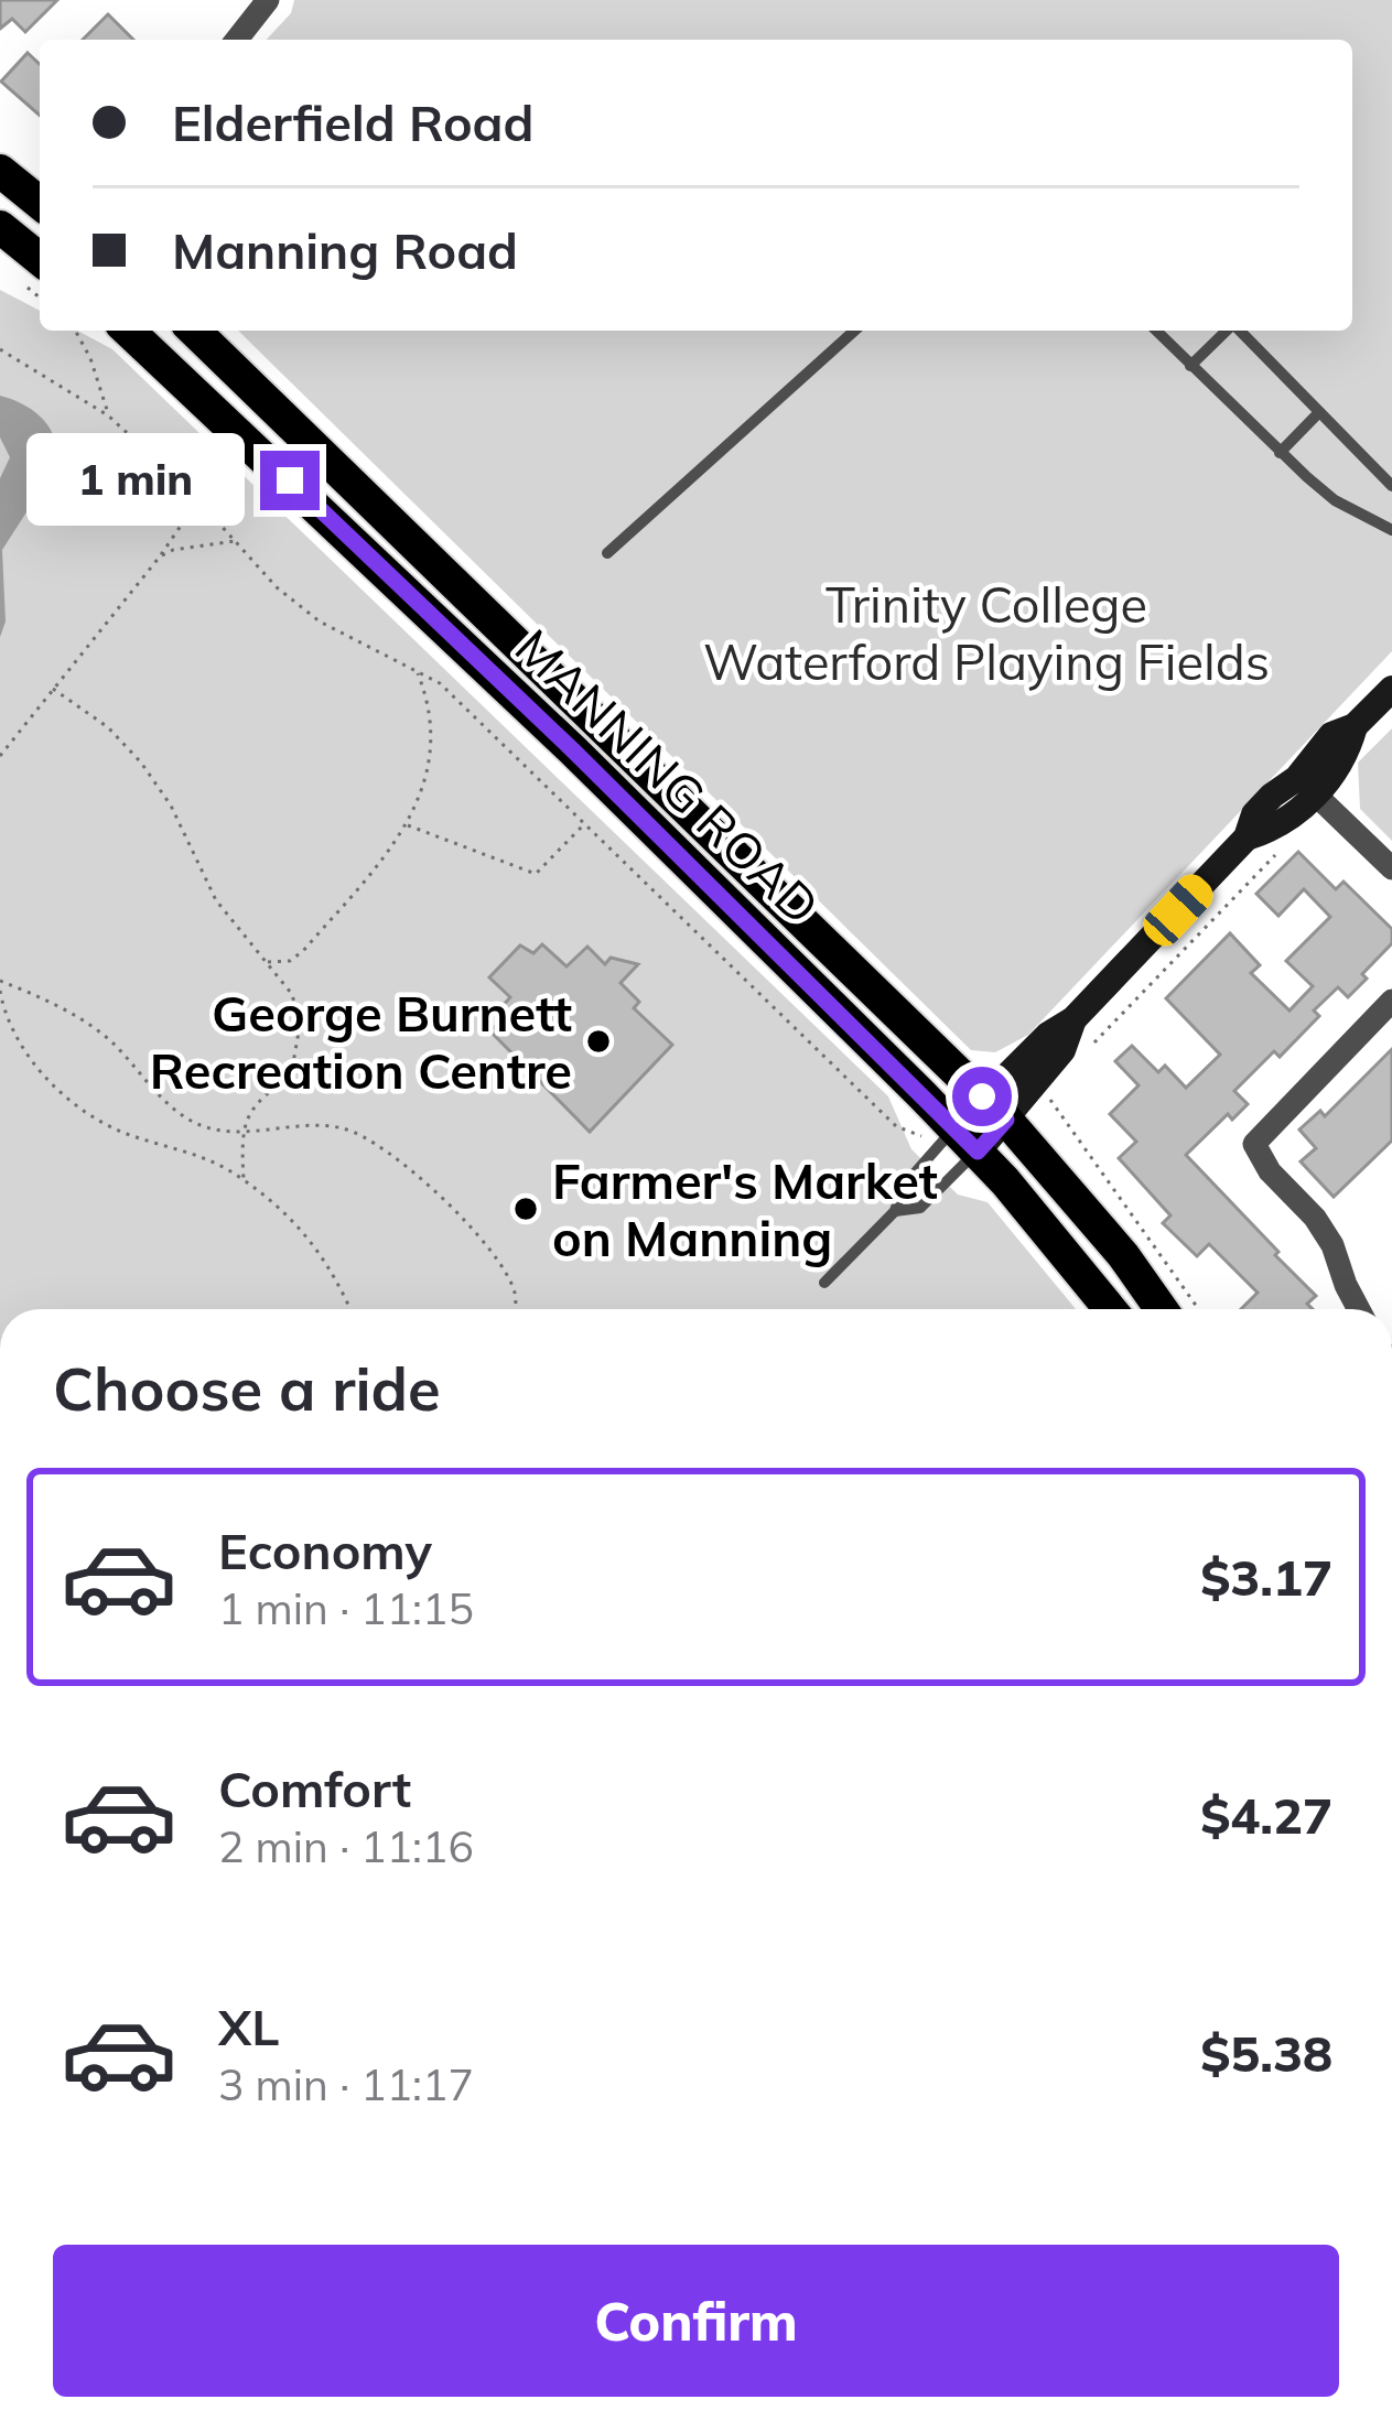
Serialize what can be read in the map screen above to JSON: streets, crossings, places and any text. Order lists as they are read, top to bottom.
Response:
{
  "streets": {
    "main road": ["MANNING ROAD"]
  },
  "parks": ["Trinity College Waterford Playing Fields"],
  "places": ["George Burnett Recreation Centre", "Farmer's Market on Manning"],
  "page": {
    "banner": ["Elderfield Road", "Manning Road"],
    "bubble": "1 min",
    "heading": "Choose a ride",
    "list": [
      {
        "name": "Economy",
        "note": "1 min · 11:15",
        "value": "$3.17"
      },
      {
        "name": "Comfort",
        "note": "2 min · 11:16",
        "value": "$4.27"
      },
      {
        "name": "XL",
        "note": "3 min · 11:17",
        "value": "$5.38"
      }
    ],
    "buttons": "Confirm"
  }
}
